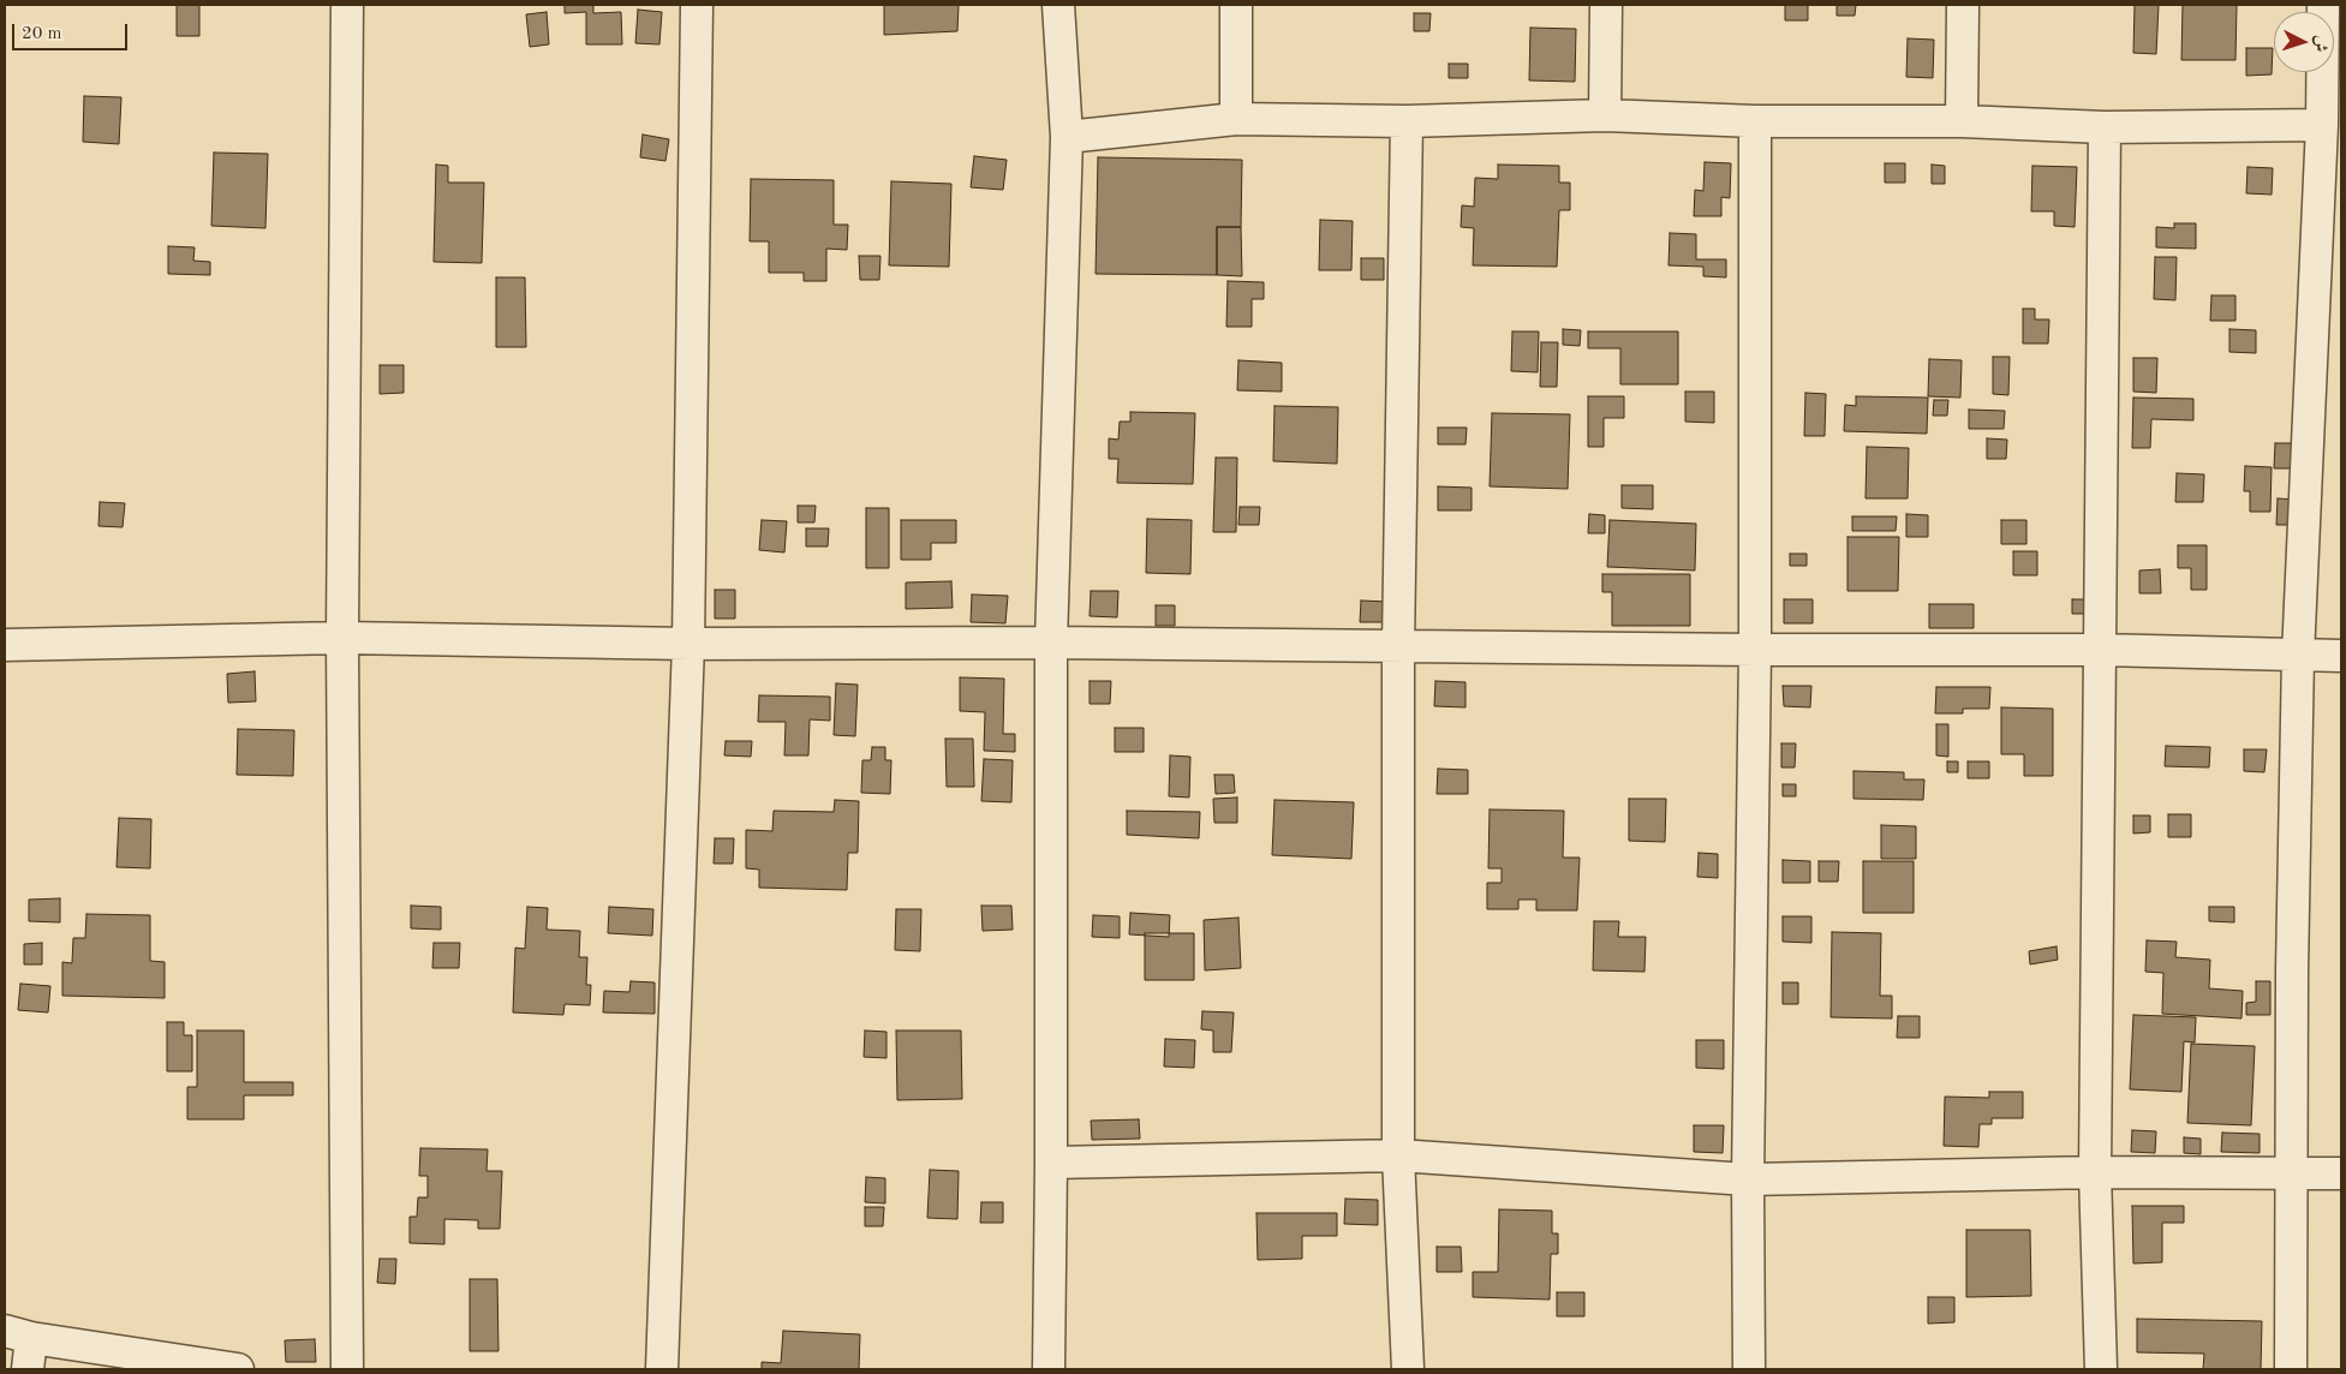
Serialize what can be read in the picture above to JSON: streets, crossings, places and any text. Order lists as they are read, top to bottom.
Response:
{
  "scale_bar": "20 m",
  "north": "right"
}
